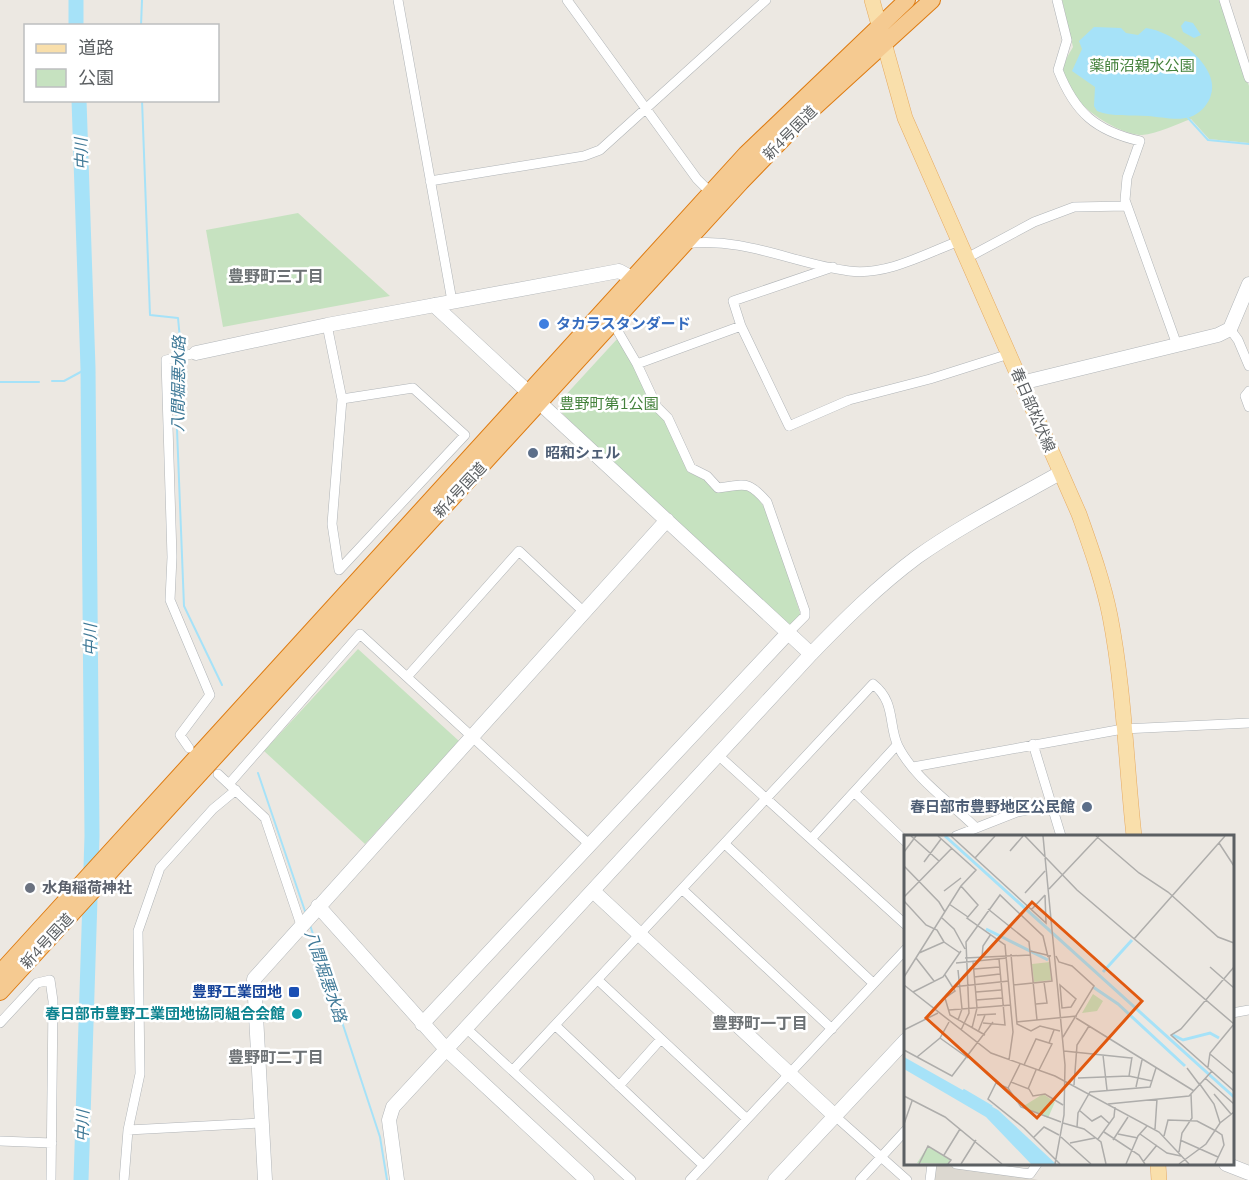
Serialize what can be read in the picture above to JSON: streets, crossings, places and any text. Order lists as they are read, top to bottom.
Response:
{
  "streets": {
    "highway": ["新4号国道"],
    "main road": ["春日部松伏線"]
  },
  "crossings": [
    ["新4号国道", "春日部松伏線"]
  ],
  "districts": ["豊野町三丁目", "豊野町一丁目", "豊野町二丁目"],
  "water": ["中川", "八間堀悪水路"],
  "parks": ["薬師沼親水公園", "豊野町第1公園"],
  "places": {
    "other": [
      "タカラスタンダード",
      "昭和シェル",
      "春日部市豊野地区公民館",
      "水角稲荷神社",
      "春日部市豊野工業団地協同組合会館"
    ],
    "transit": ["豊野工業団地"]
  },
  "legend": ["道路", "公園"]
}
